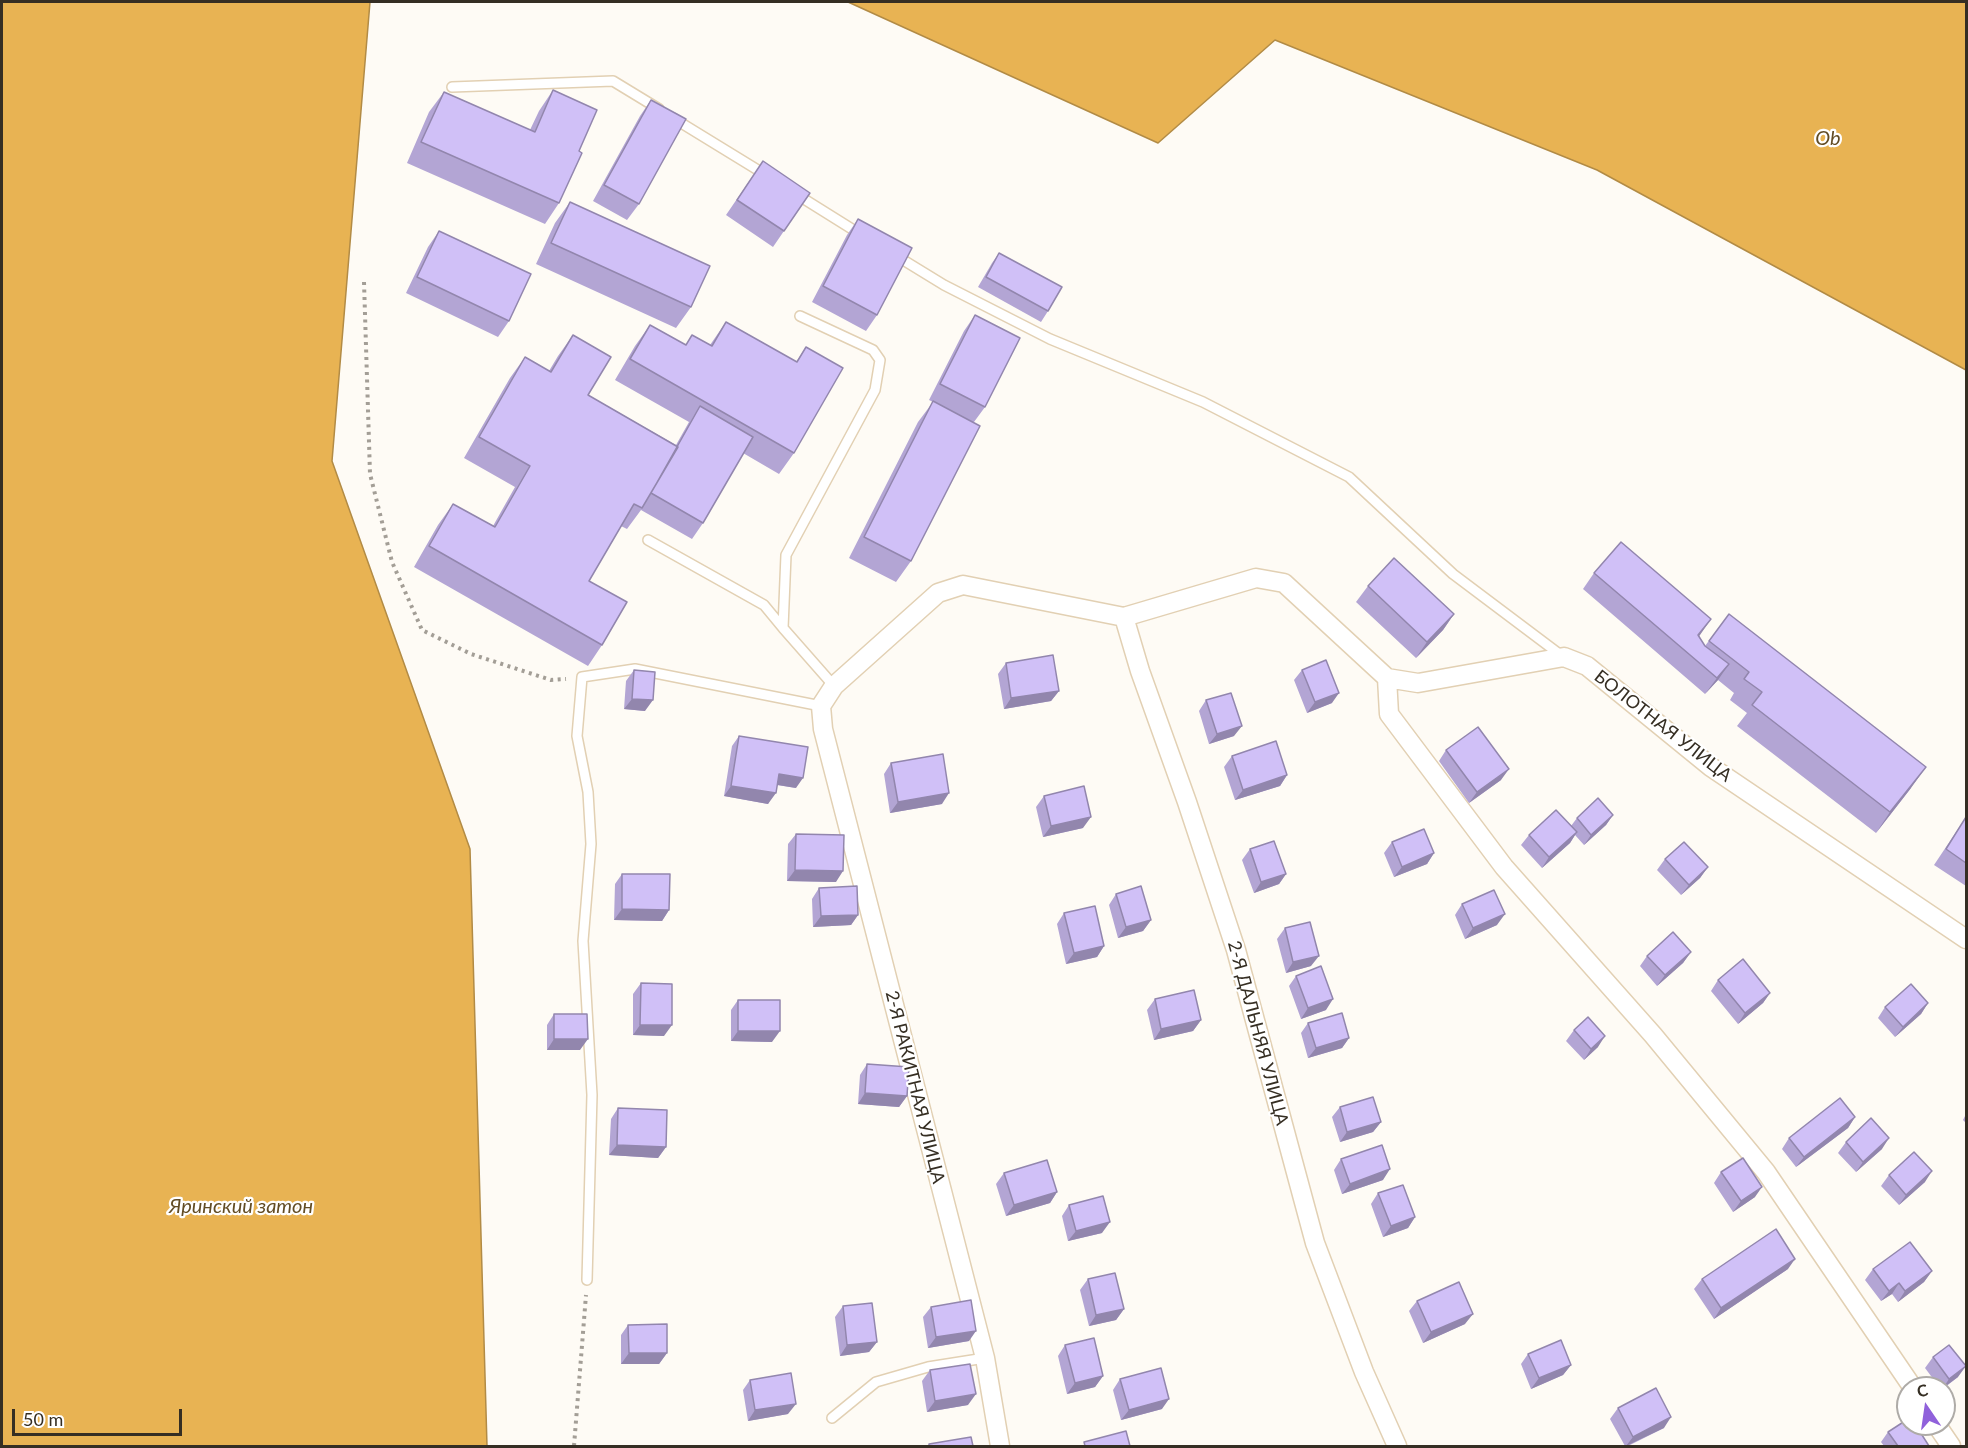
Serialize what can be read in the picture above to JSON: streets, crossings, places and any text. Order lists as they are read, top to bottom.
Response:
{
  "streets": {
    "street": ["БОЛОТНАЯ УЛИЦА", "2-Я ДАЛЬНЯЯ УЛИЦА", "2-Я РАКИТНАЯ УЛИЦА"]
  },
  "water": ["Ob", "Яринский затон"],
  "scale_bar": "50 m",
  "north": "top"
}
